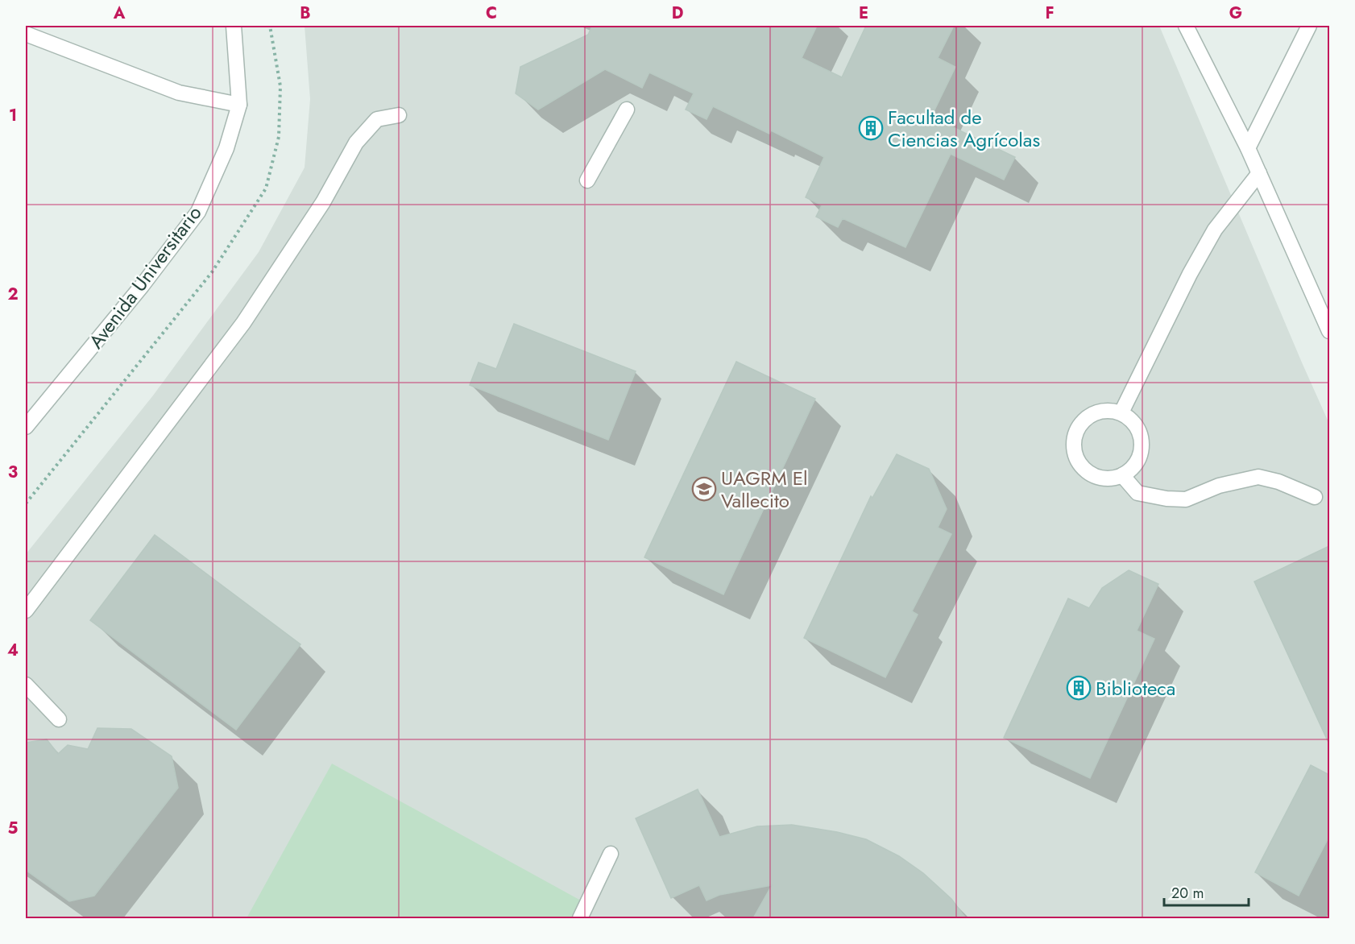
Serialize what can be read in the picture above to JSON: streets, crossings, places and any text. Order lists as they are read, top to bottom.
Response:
{
  "streets": {
    "street": ["Avenida Universitario"]
  },
  "places": {
    "building": ["Facultad de Ciencias Agrícolas", "Biblioteca"],
    "school or university": ["UAGRM El Vallecito"]
  },
  "scale_bar": "20 m",
  "grid": {
    "columns": [
      "A",
      "B",
      "C",
      "D",
      "E",
      "F",
      "G"
    ],
    "rows": [
      "1",
      "2",
      "3",
      "4",
      "5"
    ]
  }
}
